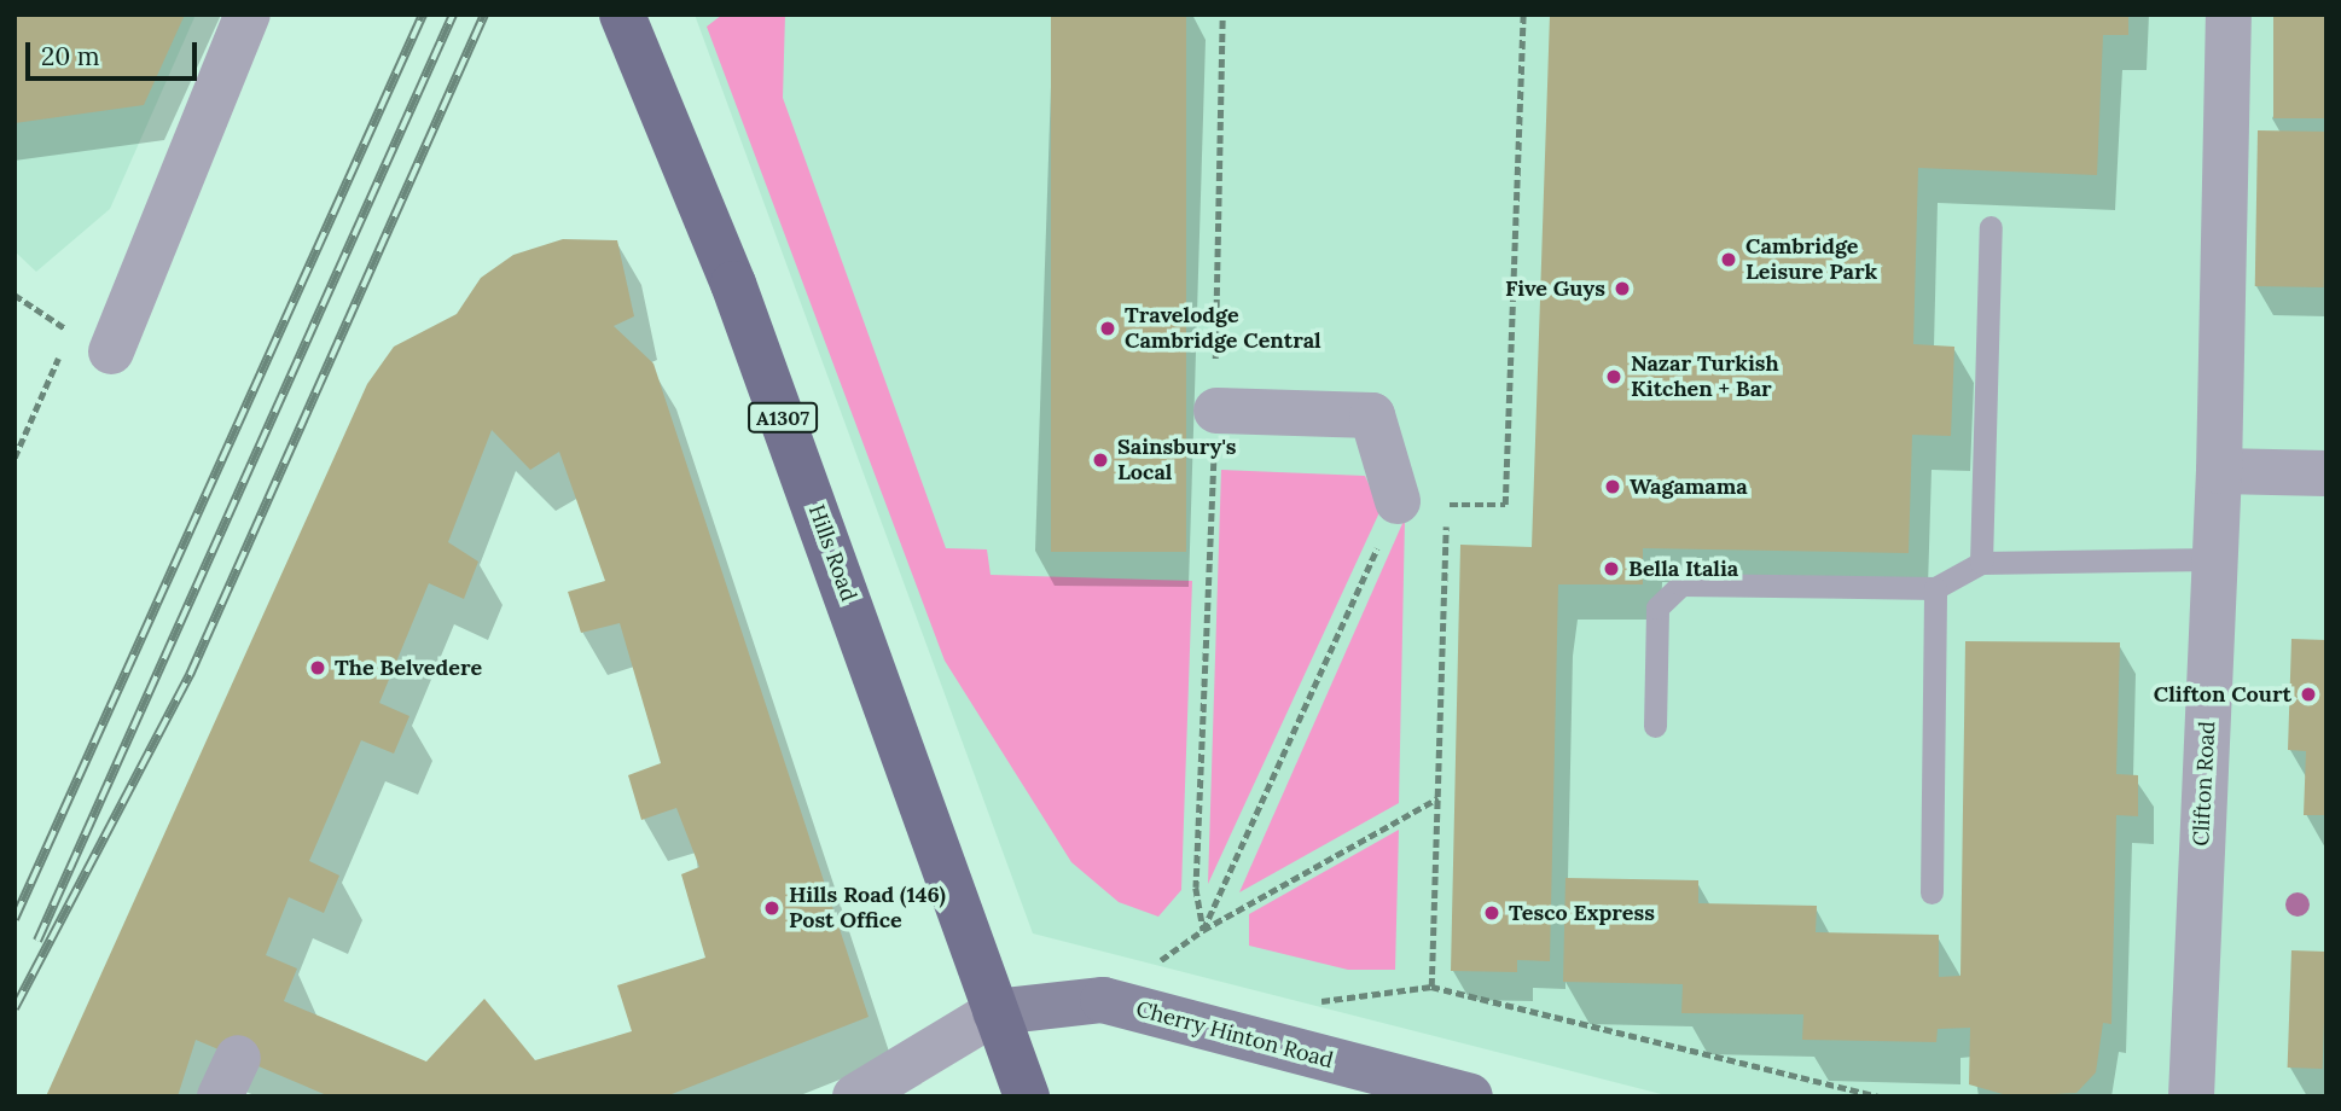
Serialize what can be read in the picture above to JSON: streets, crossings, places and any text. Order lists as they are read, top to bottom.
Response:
{
  "streets": {
    "main road": ["A1307", "Hills Road"],
    "street": ["Clifton Road", "Cherry Hinton Road"]
  },
  "crossings": [
    ["Hills Road", "Cherry Hinton Road"]
  ],
  "places": [
    "Cambridge Leisure Park",
    "Five Guys",
    "Travelodge Cambridge Central",
    "Nazar Turkish Kitchen + Bar",
    "Sainsbury's Local",
    "Wagamama",
    "Bella Italia",
    "The Belvedere",
    "Clifton Court",
    "Hills Road (146) Post Office",
    "Tesco Express"
  ],
  "scale_bar": "20 m"
}
